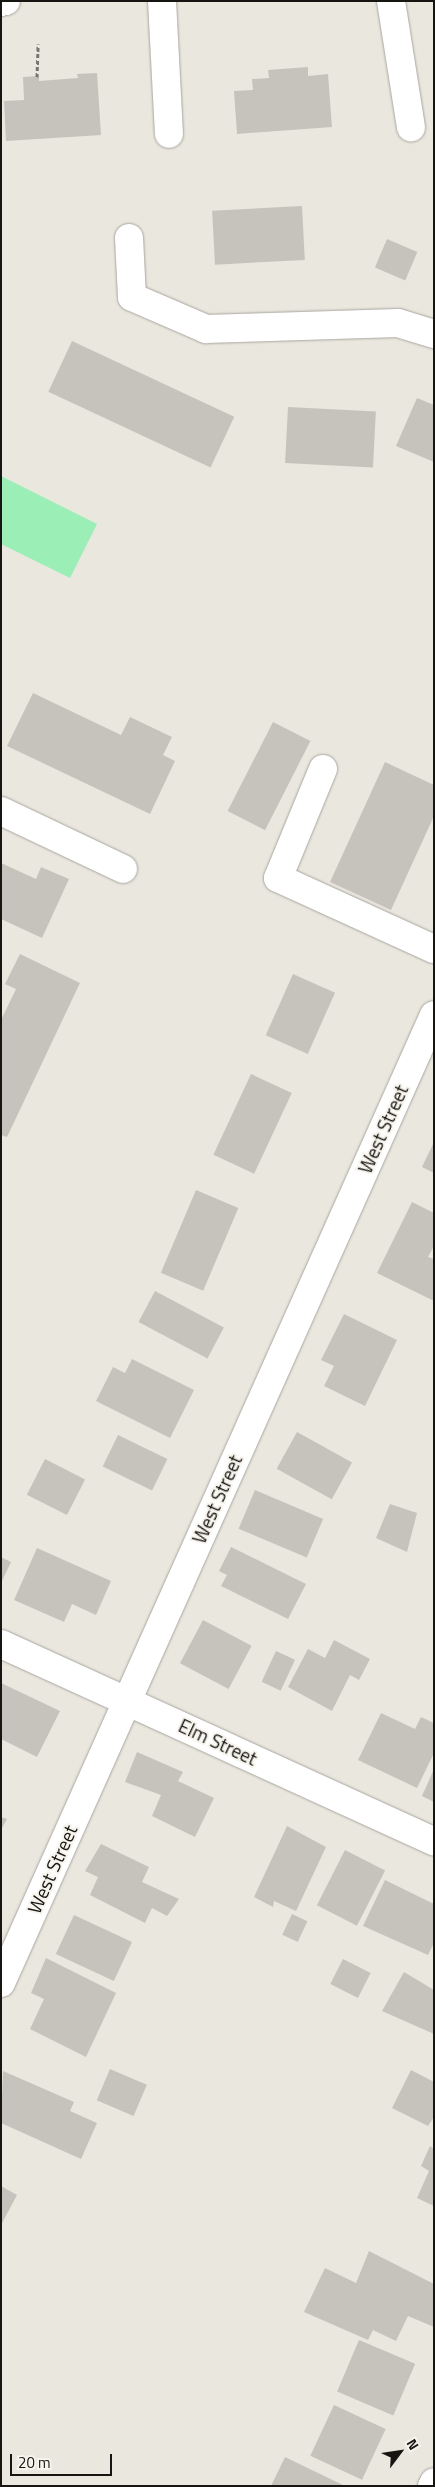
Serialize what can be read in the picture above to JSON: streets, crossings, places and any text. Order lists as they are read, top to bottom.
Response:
{
  "streets": {
    "street": ["West Street", "Elm Street"]
  },
  "crossings": [
    ["West Street", "Elm Street"]
  ],
  "scale_bar": "20 m",
  "north": "top right"
}
